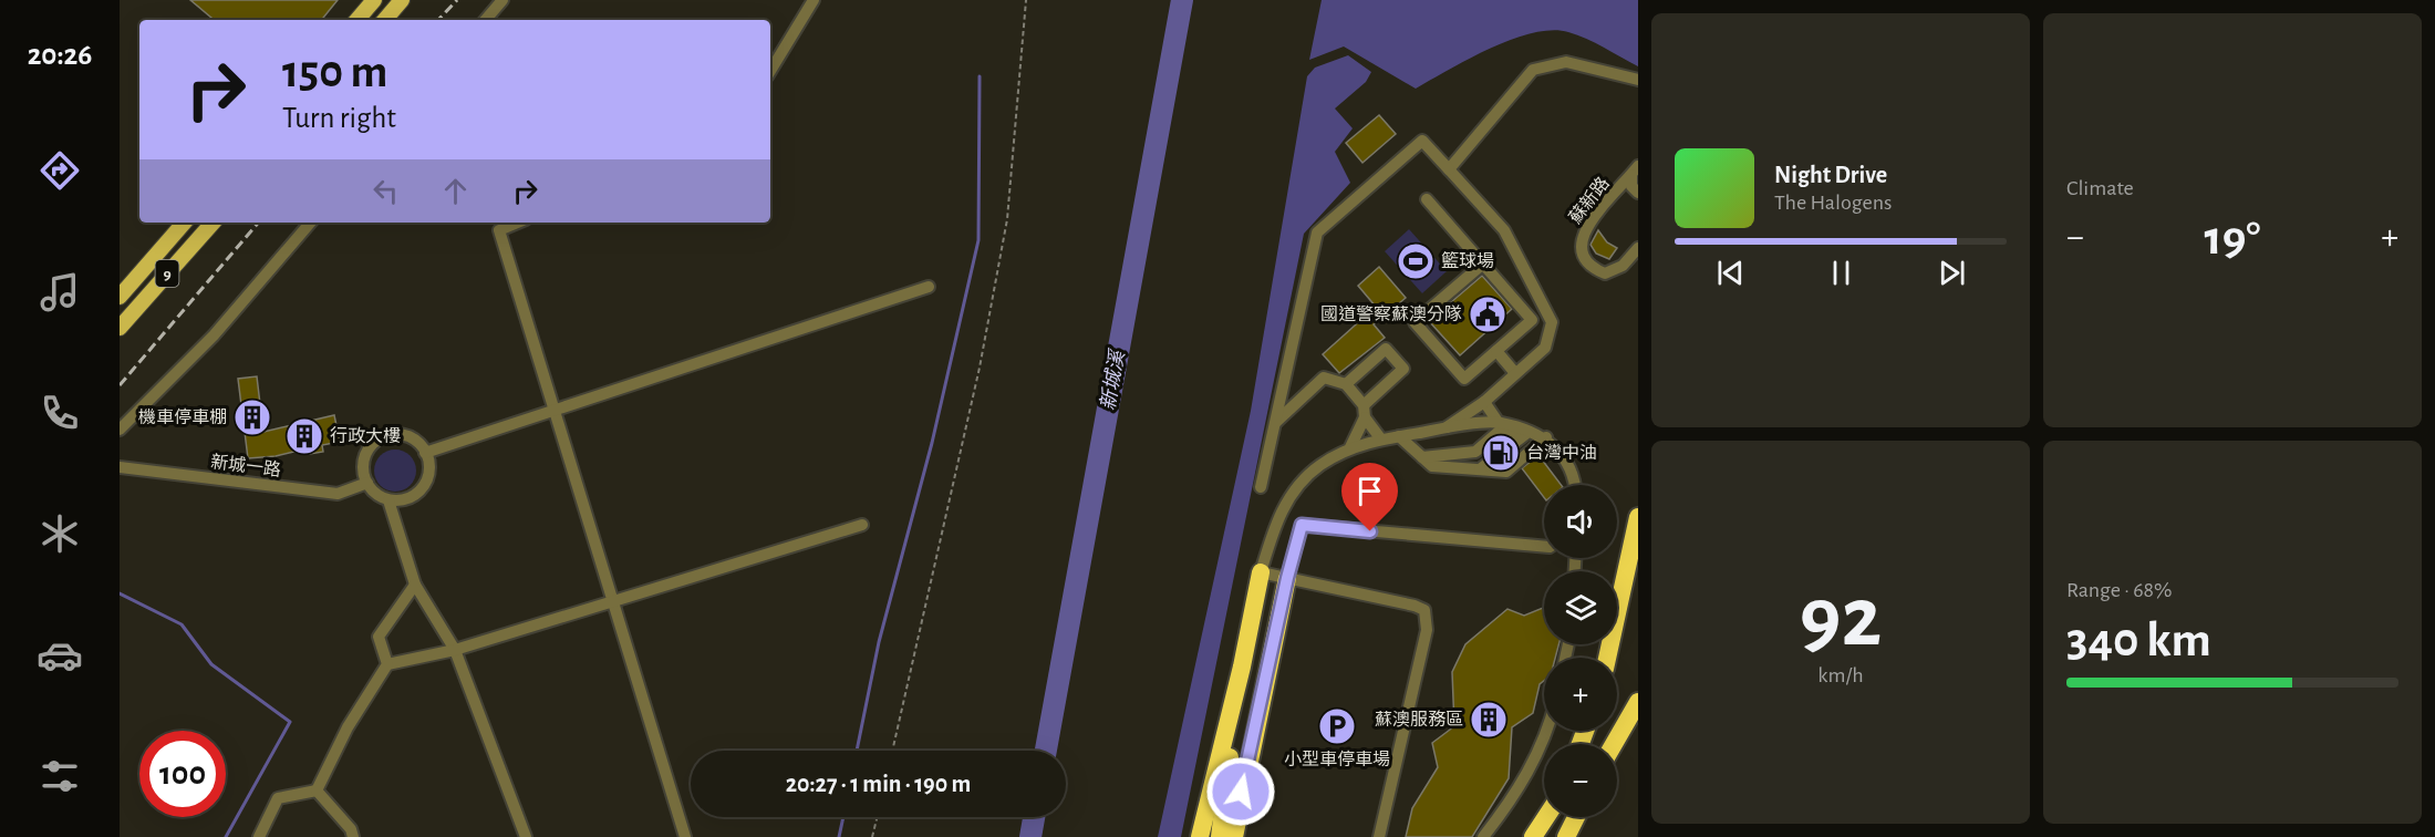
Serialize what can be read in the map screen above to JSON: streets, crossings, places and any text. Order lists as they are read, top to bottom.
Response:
{
  "streets": {
    "main road": ["9"],
    "street": ["蘇新路", "新城一路"]
  },
  "water": ["新城溪"],
  "places": {
    "sports": ["籃球場"],
    "public building": ["國道警察蘇澳分隊"],
    "building": ["機車停車棚", "行政大樓", "蘇澳服務區"],
    "fuel station": ["台灣中油"],
    "parking": ["小型車停車場"]
  },
  "page": {
    "tabs": "20:26",
    "tile": [
      "Climate",
      ["92", "km/h"],
      ["Range · 68%", "340 km"]
    ],
    "turn": ["150 m", "Turn right"],
    "song": ["Night Drive", "The Halogens"],
    "heat": ["−", "19°", "+"],
    "map_buttons": ["+", "−"],
    "limit": "100",
    "trip": "20:27 · 1 min · 190 m"
  }
}
